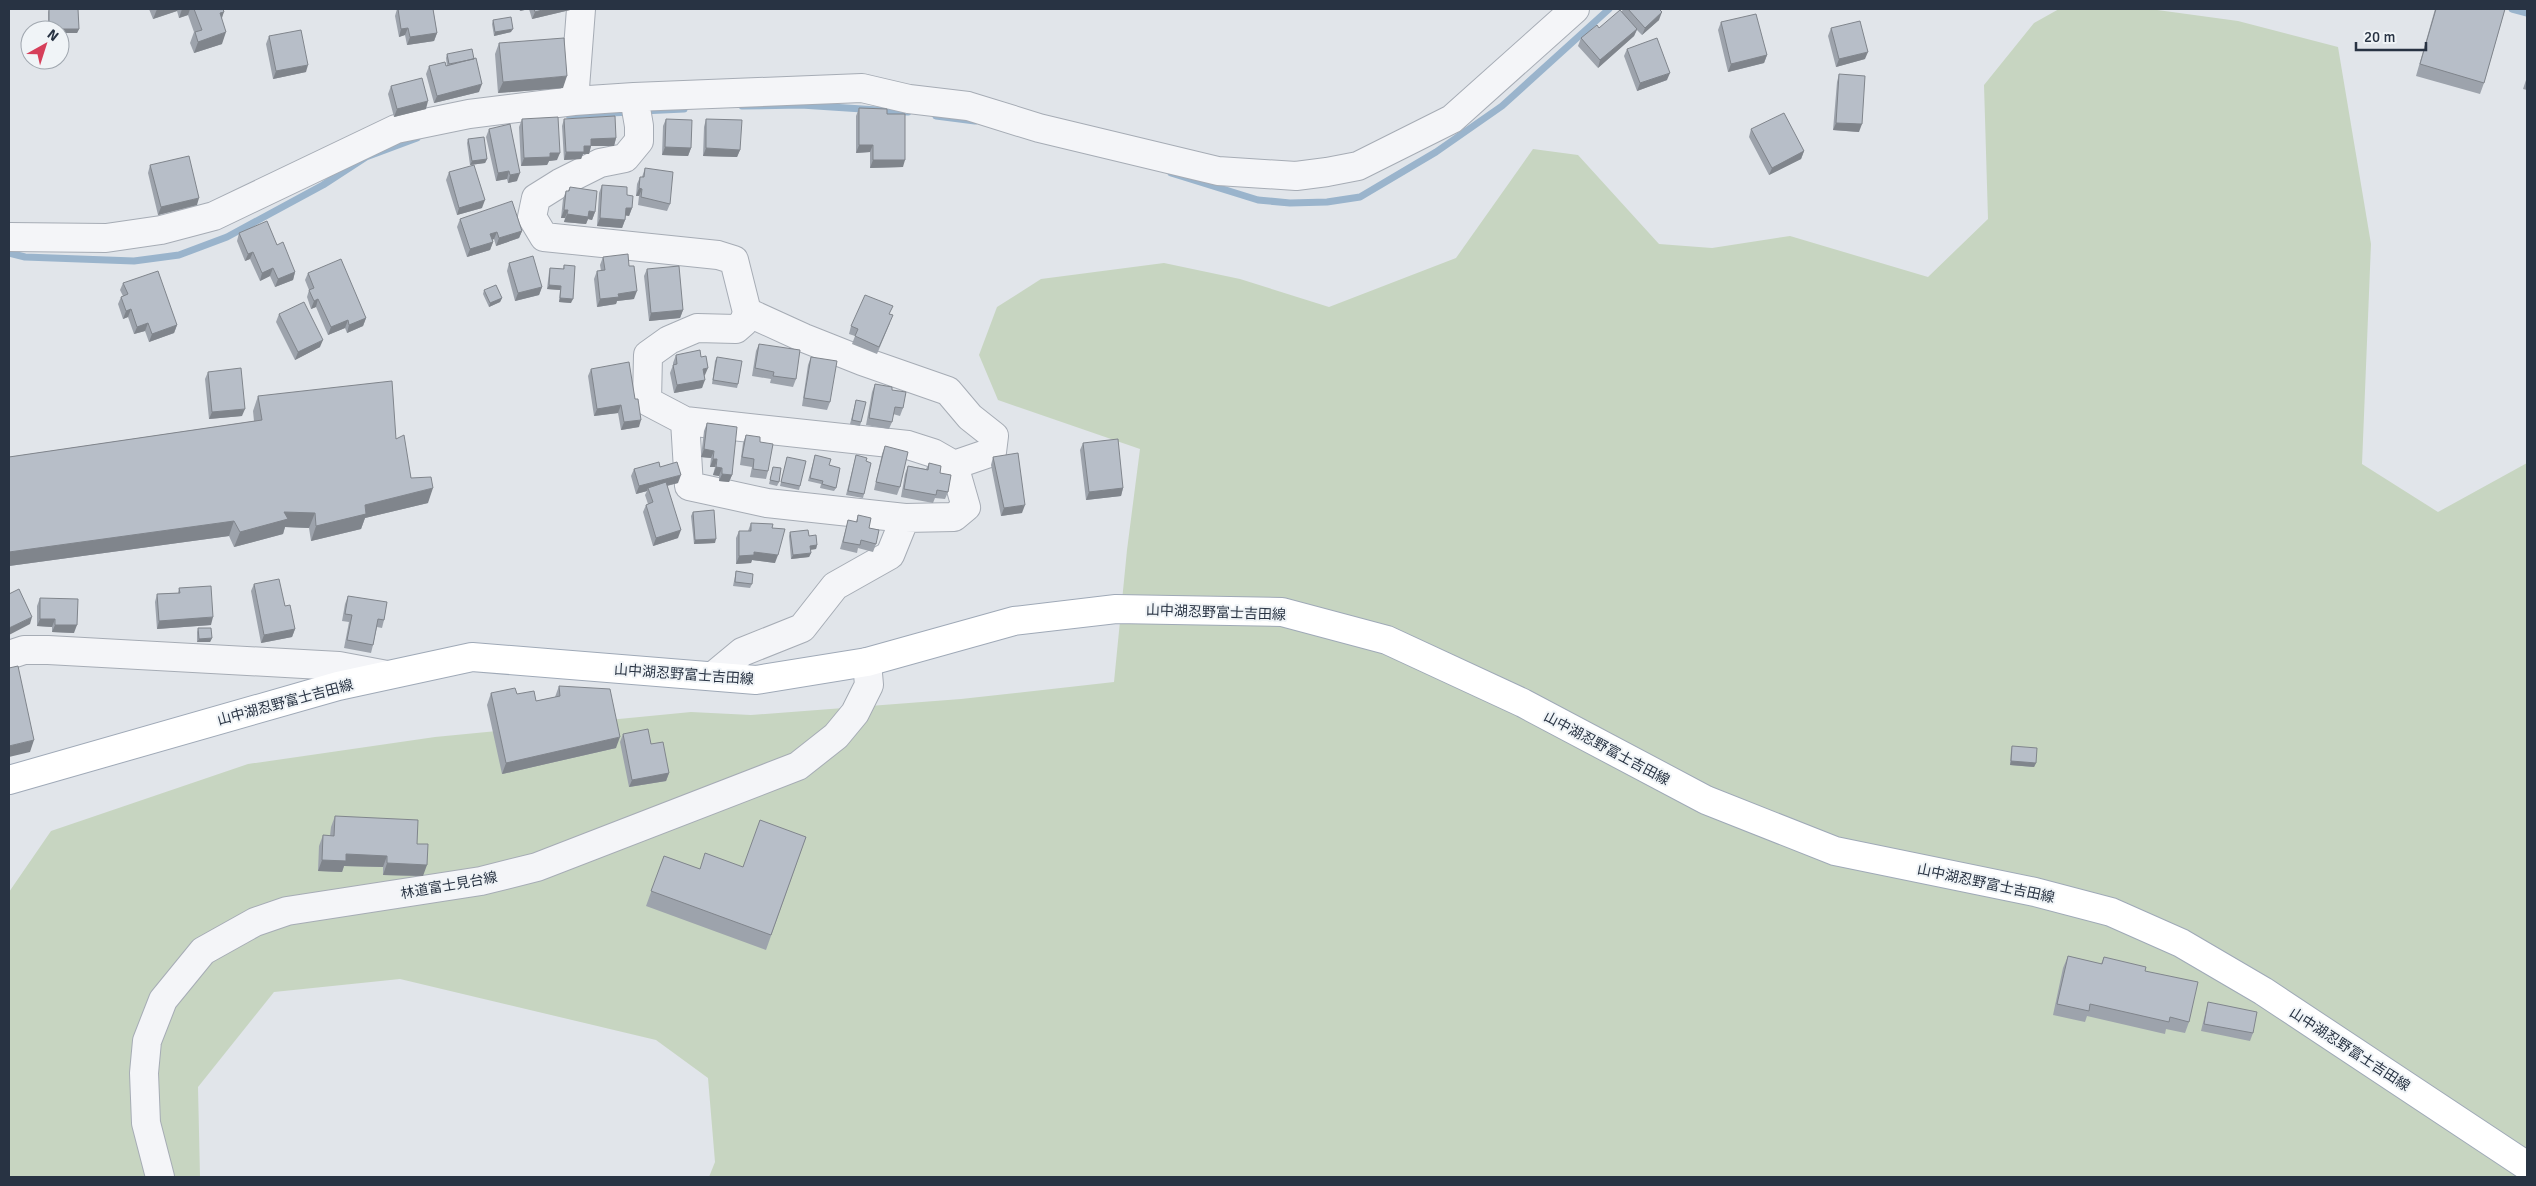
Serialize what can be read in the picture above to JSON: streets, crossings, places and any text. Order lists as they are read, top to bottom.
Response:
{
  "streets": {
    "main road": ["山中湖忍野富士吉田線"],
    "street": ["林道富士見台線"]
  },
  "crossings": [
    ["山中湖忍野富士吉田線", "林道富士見台線"]
  ],
  "scale_bar": "20 m",
  "north": "top right"
}
